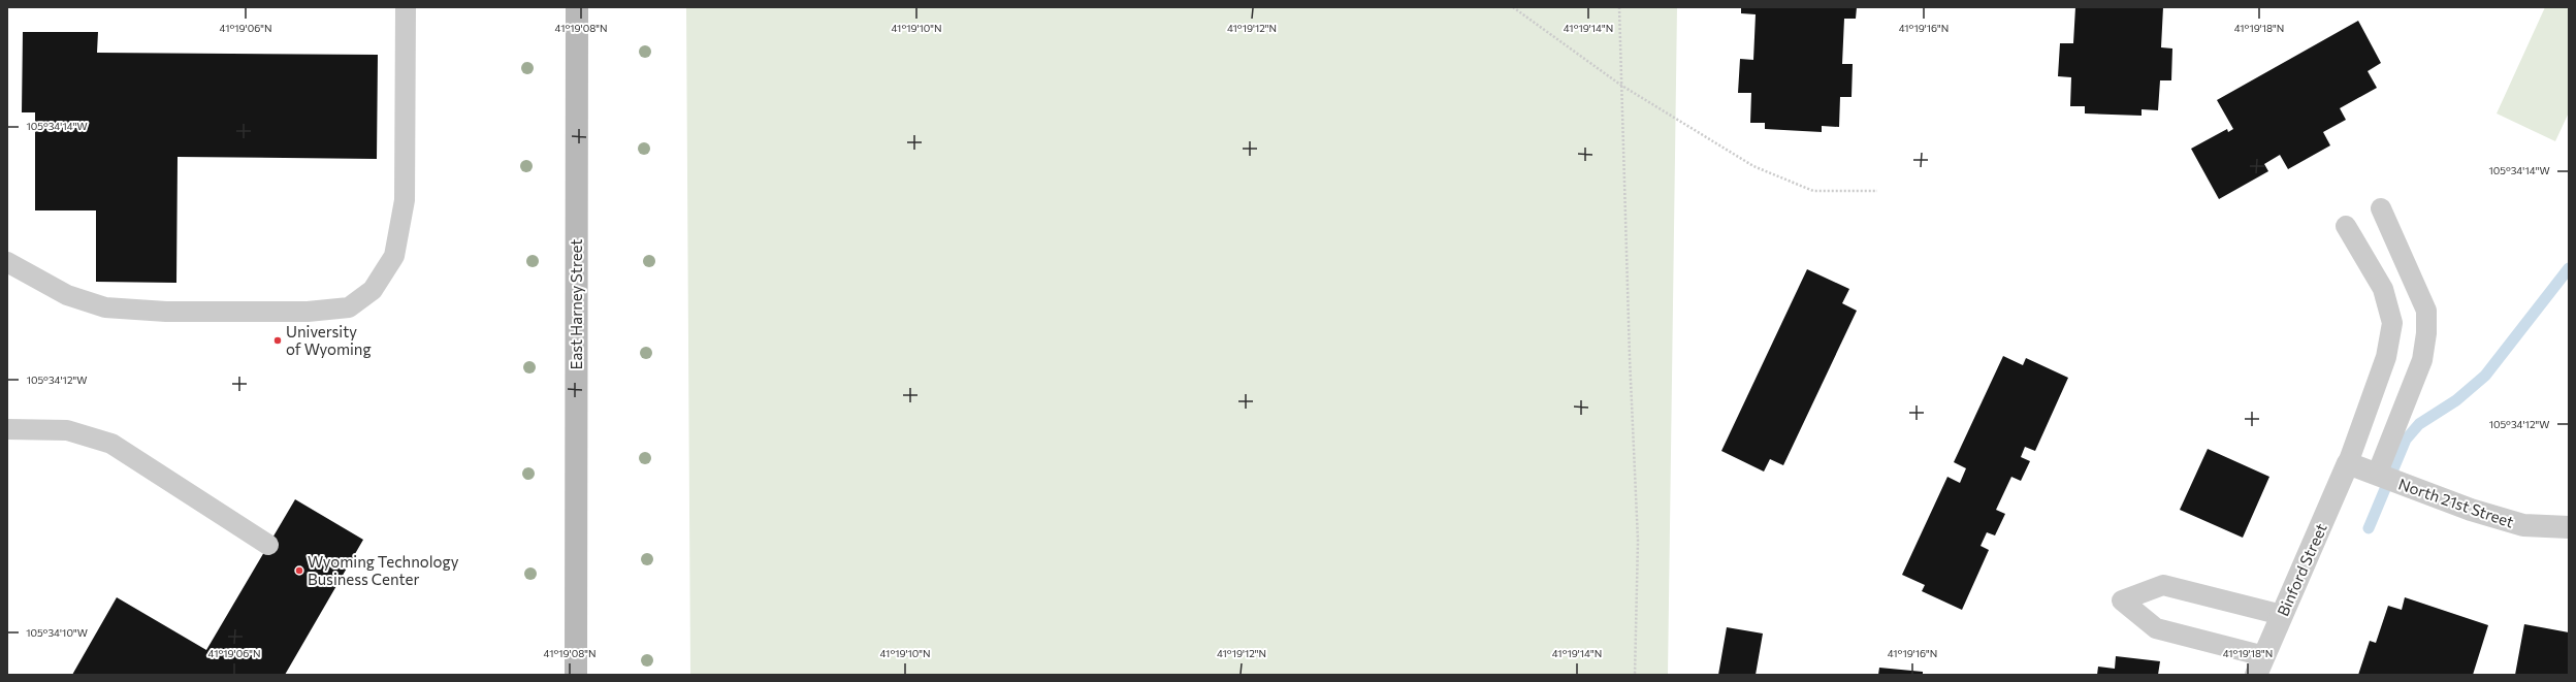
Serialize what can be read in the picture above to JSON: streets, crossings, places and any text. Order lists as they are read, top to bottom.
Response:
{
  "streets": {
    "main road": ["East Harney Street"],
    "street": ["North 21st Street", "Binford Street"]
  },
  "crossings": [
    ["North 21st Street", "Binford Street"]
  ],
  "places": ["University of Wyoming", "Wyoming Technology Business Center"],
  "coordinates": [
    "41°19'06\"N",
    "41°19'08\"N",
    "41°19'10\"N",
    "41°19'12\"N",
    "41°19'14\"N",
    "41°19'16\"N",
    "41°19'18\"N",
    "105°34'14\"W",
    "105°34'12\"W",
    "105°34'10\"W"
  ]
}
